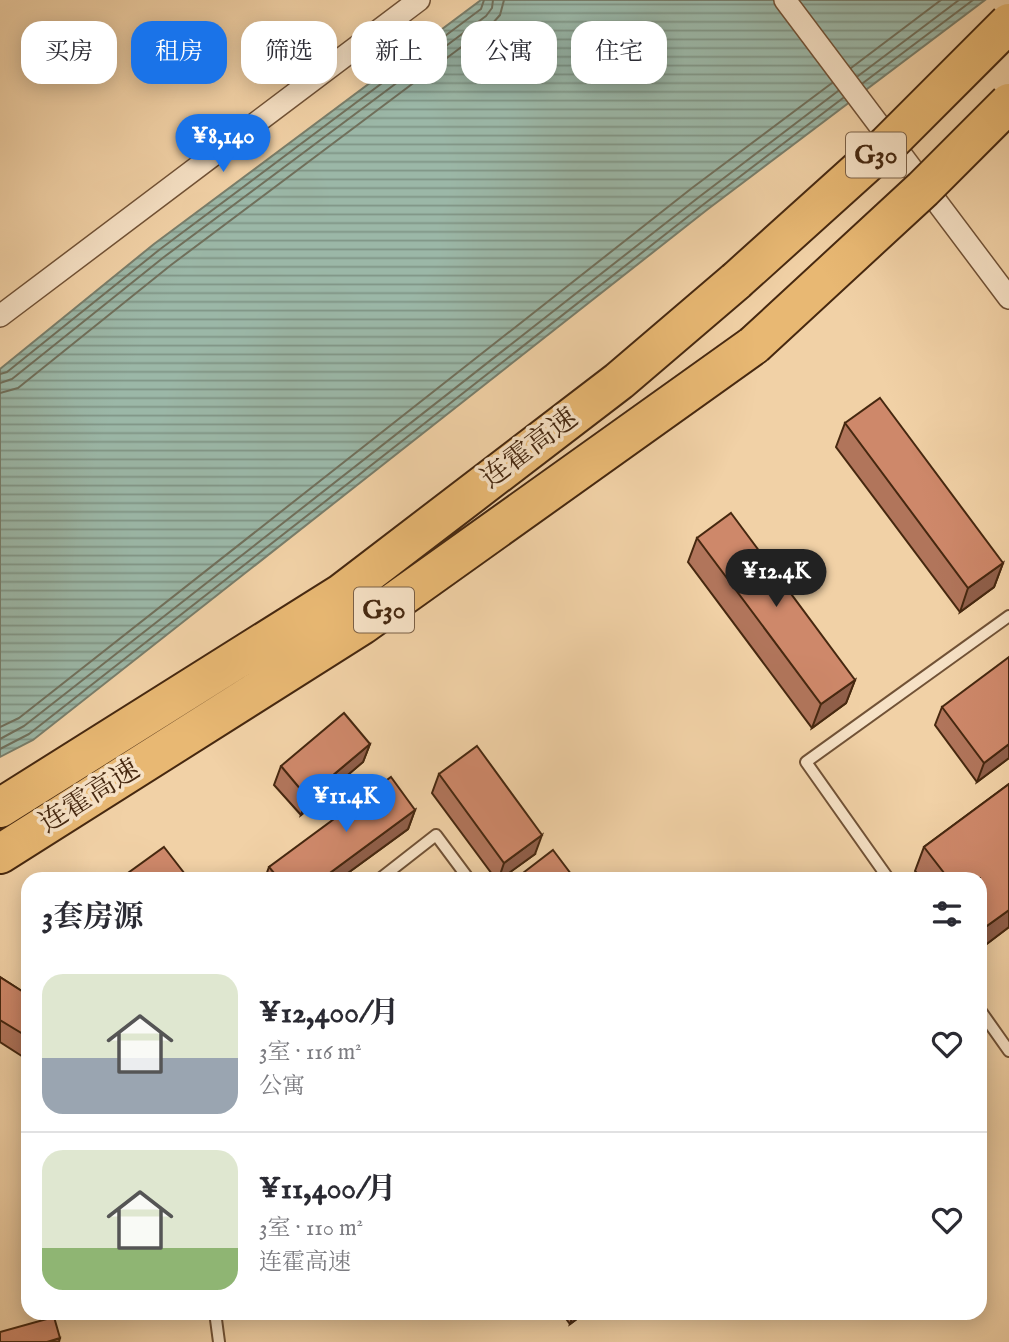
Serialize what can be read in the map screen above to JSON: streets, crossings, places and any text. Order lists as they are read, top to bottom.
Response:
{
  "streets": {
    "highway": ["G30", "连霍高速"]
  },
  "page": {
    "chip": [
      "买房",
      "租房",
      "筛选",
      "新上",
      "公寓",
      "住宅"
    ],
    "price": ["¥8,140", "¥12.4K", "¥11.4K"],
    "heading": "3套房源",
    "list": [
      {
        "name": "¥12,400/月",
        "note": "3室 · 116 m² · 公寓"
      },
      {
        "name": "¥11,400/月",
        "note": "3室 · 110 m² · 连霍高速"
      }
    ]
  }
}
